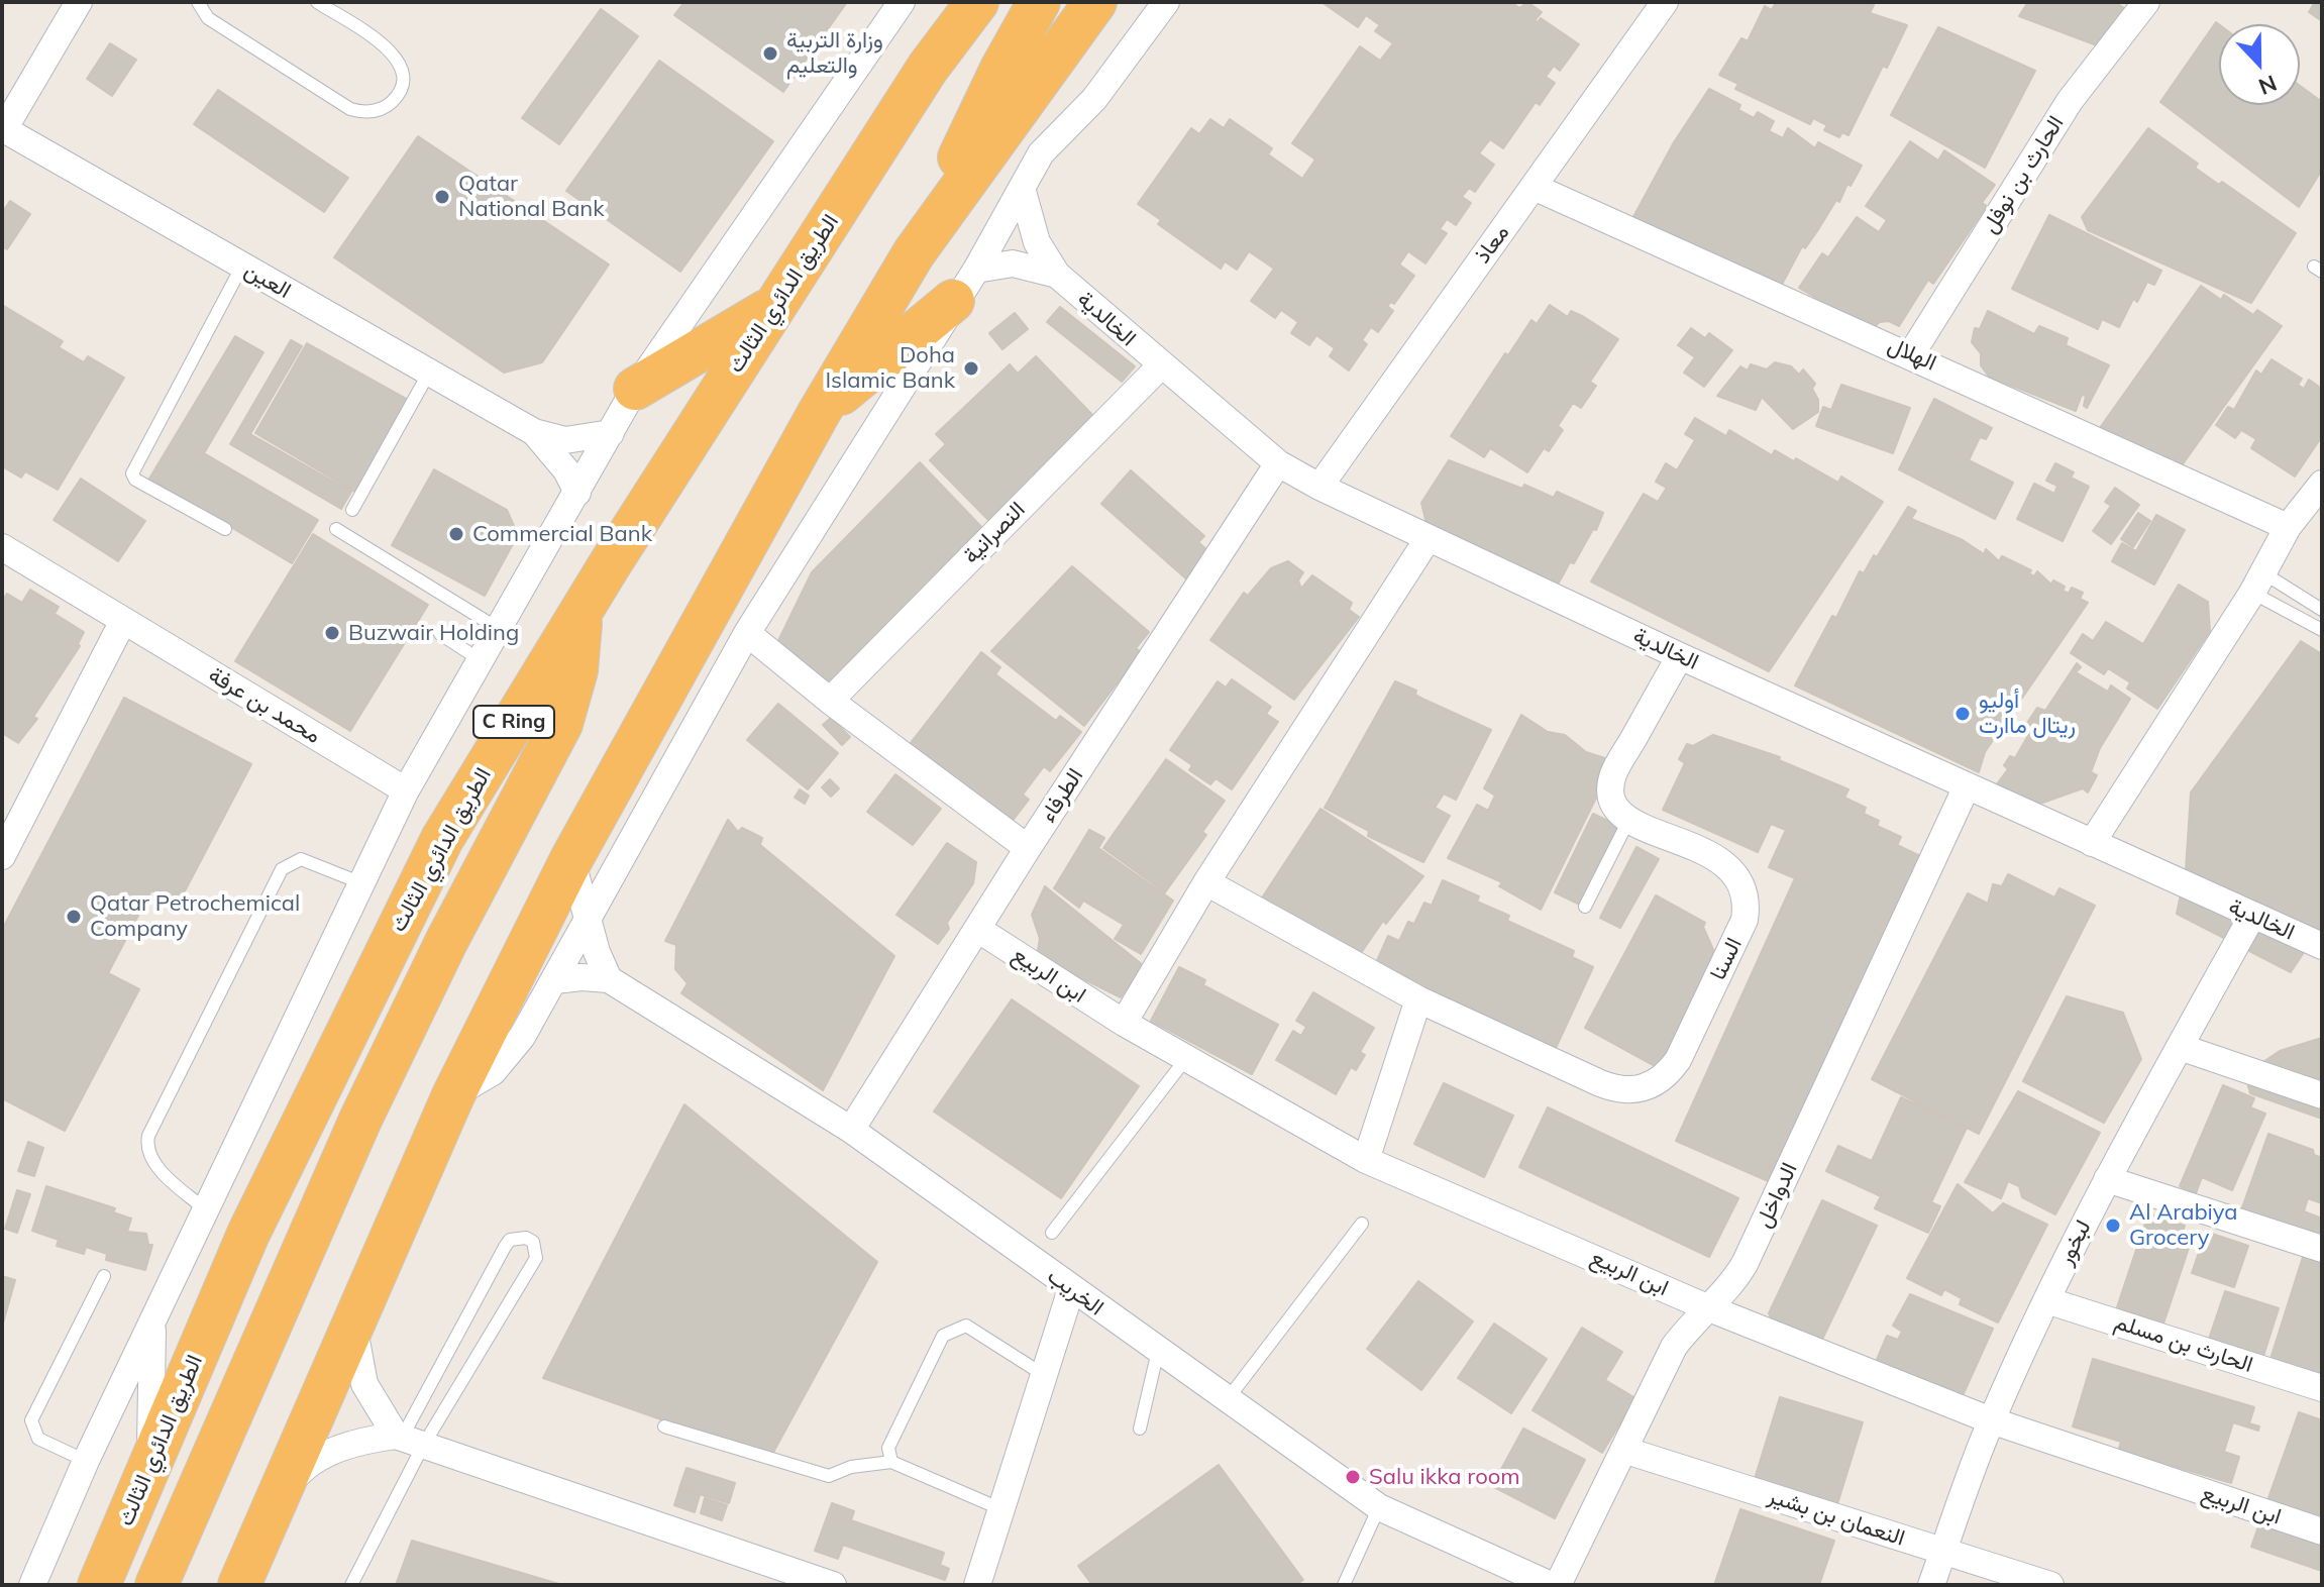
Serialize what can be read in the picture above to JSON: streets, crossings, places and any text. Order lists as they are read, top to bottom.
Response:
{
  "streets": {
    "highway": ["الطريق الدائري الثالث", "C Ring"],
    "street": [
      "الحارث بن نوفل",
      "معاذ",
      "العين",
      "الخالدية",
      "الهلال",
      "النصرانية",
      "محمد بن عرفة",
      "الطرفاء",
      "السنا",
      "ابن الربيع",
      "الدواخل",
      "لبخور",
      "الخريب",
      "الحارث بن مسلم",
      "النعمان بن بشير"
    ]
  },
  "crossings": [
    ["الحارث بن نوفل", "الهلال"],
    ["معاذ", "الخالدية"],
    ["معاذ", "الهلال"],
    ["الخالدية", "النصرانية"],
    ["الخالدية", "الطرفاء"],
    ["الخالدية", "الدواخل"],
    ["الخالدية", "لبخور"],
    ["الطرفاء", "ابن الربيع"],
    ["الطرفاء", "الخريب"],
    ["ابن الربيع", "الدواخل"],
    ["ابن الربيع", "لبخور"],
    ["الدواخل", "النعمان بن بشير"],
    ["لبخور", "الحارث بن مسلم"],
    ["لبخور", "النعمان بن بشير"]
  ],
  "places": [
    "وزارة التربية والتعليم",
    "Qatar National Bank",
    "Doha Islamic Bank",
    "Commercial Bank",
    "Buzwair Holding",
    "أوليو ريتال ماارت",
    "Qatar Petrochemical Company",
    "Al Arabiya Grocery",
    "Salu ikka room"
  ],
  "north": "bottom"
}
